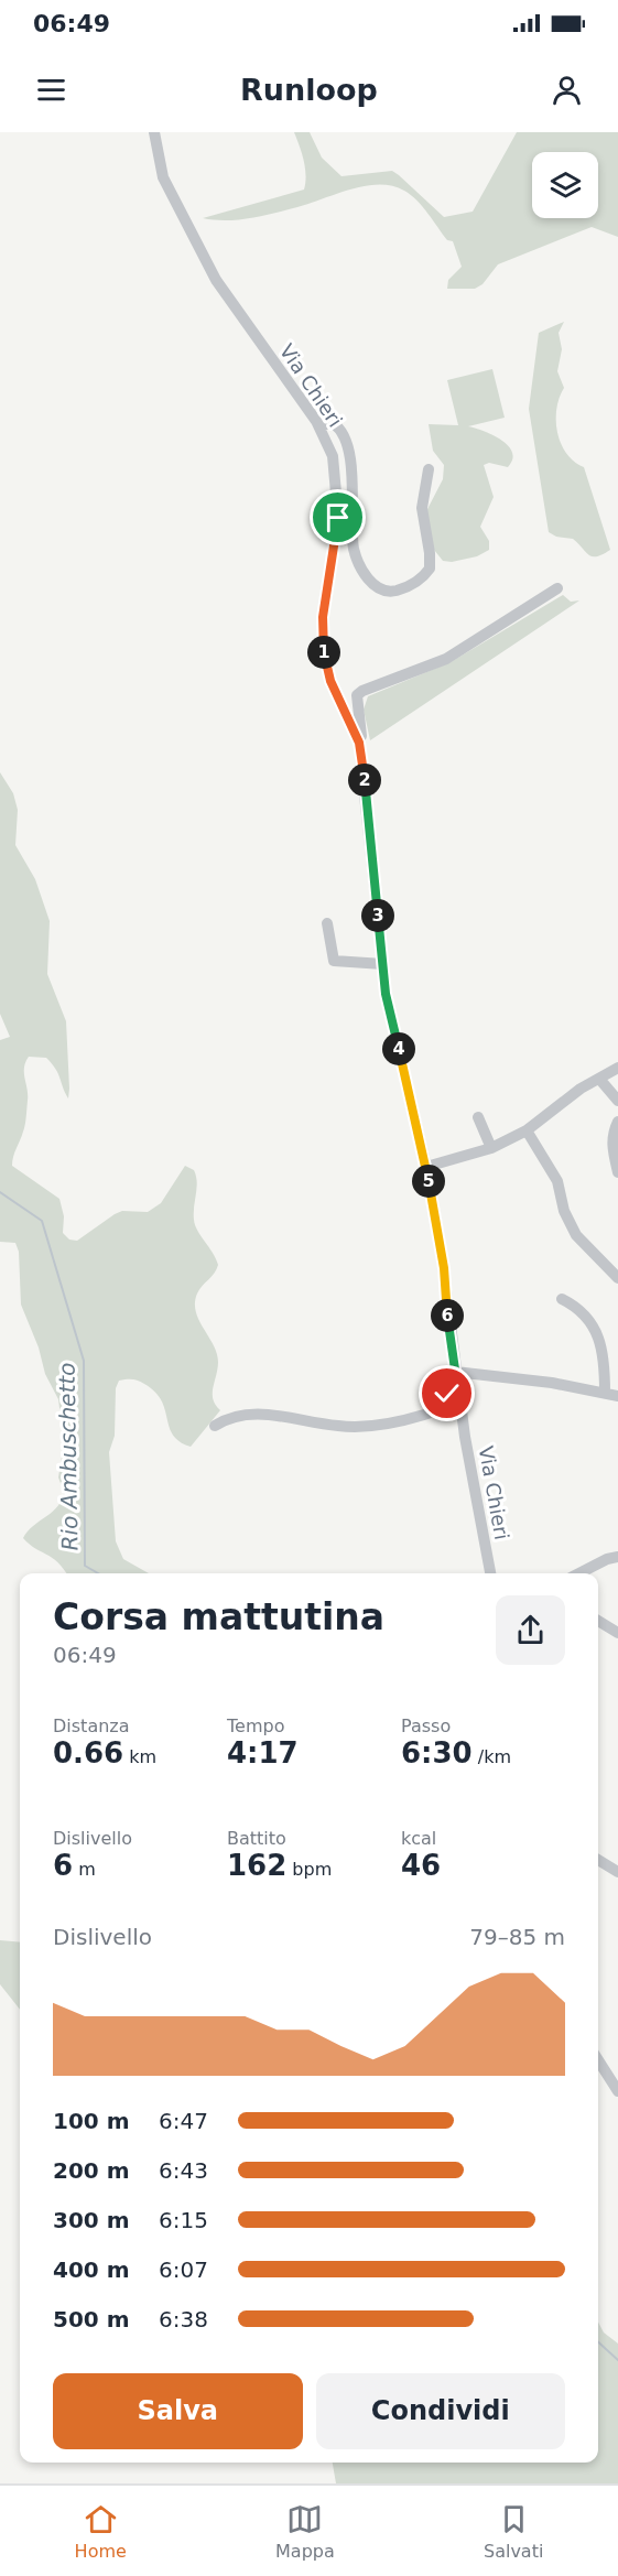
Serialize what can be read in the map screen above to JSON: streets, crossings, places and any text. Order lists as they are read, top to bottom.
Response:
{
  "streets": {
    "street": ["Via Chieri"]
  },
  "water": ["Rio Ambuschetto"],
  "page": {
    "status": "06:49",
    "header": "Runloop",
    "pins": [
      "1",
      "2",
      "3",
      "4",
      "5",
      "6"
    ],
    "heading": ["Corsa mattutina", "06:49"],
    "stats": [
      ["Distanza", "0.66 km"],
      ["Tempo", "4:17"],
      ["Passo", "6:30 /km"],
      ["Dislivello", "6 m"],
      ["Battito", "162 bpm"],
      ["kcal", "46"]
    ],
    "chart": ["Dislivello", "79–85 m"],
    "list": [
      {
        "name": "100 m",
        "note": "6:47"
      },
      {
        "name": "200 m",
        "note": "6:43"
      },
      {
        "name": "300 m",
        "note": "6:15"
      },
      {
        "name": "400 m",
        "note": "6:07"
      },
      {
        "name": "500 m",
        "note": "6:38"
      }
    ],
    "buttons": ["Salva", "Condividi"],
    "tabs": ["Home", "Mappa", "Salvati"]
  }
}
